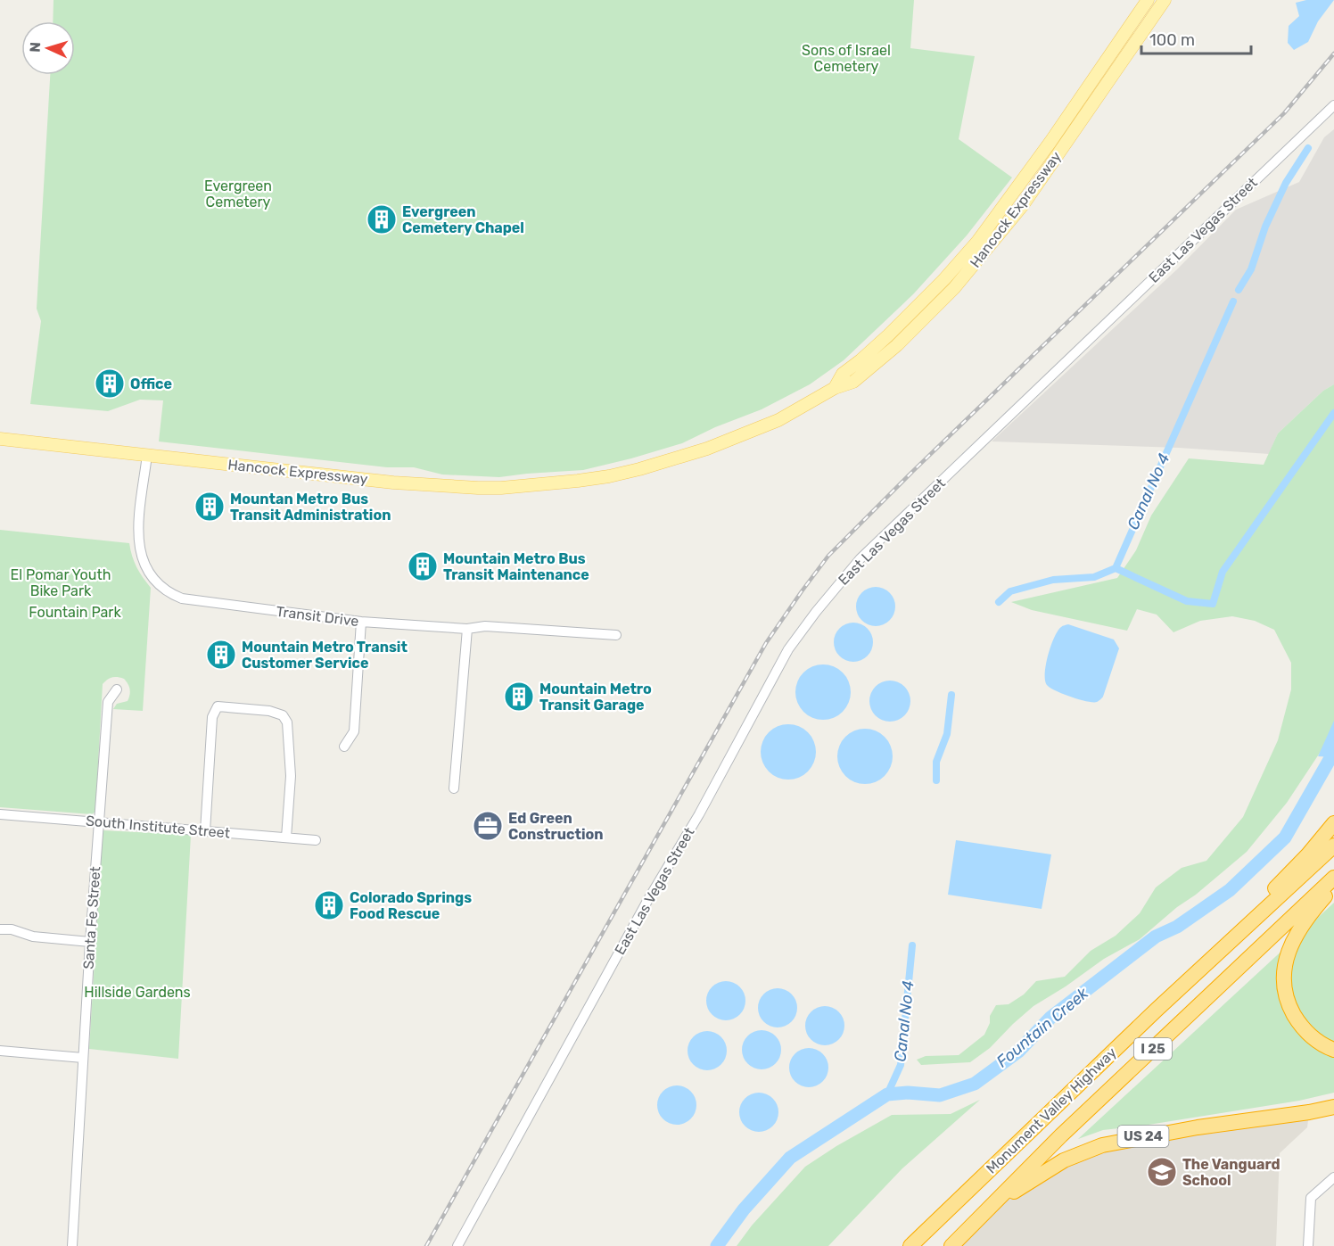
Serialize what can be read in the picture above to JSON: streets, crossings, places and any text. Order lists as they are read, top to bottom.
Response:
{
  "streets": {
    "highway": ["I 25", "Monument Valley Highway", "US 24"],
    "main road": ["Hancock Expressway"],
    "street": [
      "East Las Vegas Street",
      "Transit Drive",
      "South Institute Street",
      "Santa Fe Street"
    ]
  },
  "crossings": [
    ["Hancock Expressway", "Transit Drive"],
    ["South Institute Street", "Santa Fe Street"],
    ["Monument Valley Highway", "US 24"]
  ],
  "water": ["Canal No 4", "Fountain Creek"],
  "parks": [
    "Sons of Israel Cemetery",
    "Evergreen Cemetery",
    "El Pomar Youth Bike Park",
    "Fountain Park",
    "Hillside Gardens"
  ],
  "places": {
    "building": [
      "Evergreen Cemetery Chapel",
      "Office",
      "Mountan Metro Bus Transit Administration",
      "Mountain Metro Bus Transit Maintenance",
      "Mountain Metro Transit Customer Service",
      "Mountain Metro Transit Garage",
      "Colorado Springs Food Rescue"
    ],
    "office": ["Ed Green Construction"],
    "school or university": ["The Vanguard School"]
  },
  "scale_bar": "100 m",
  "north": "left"
}
